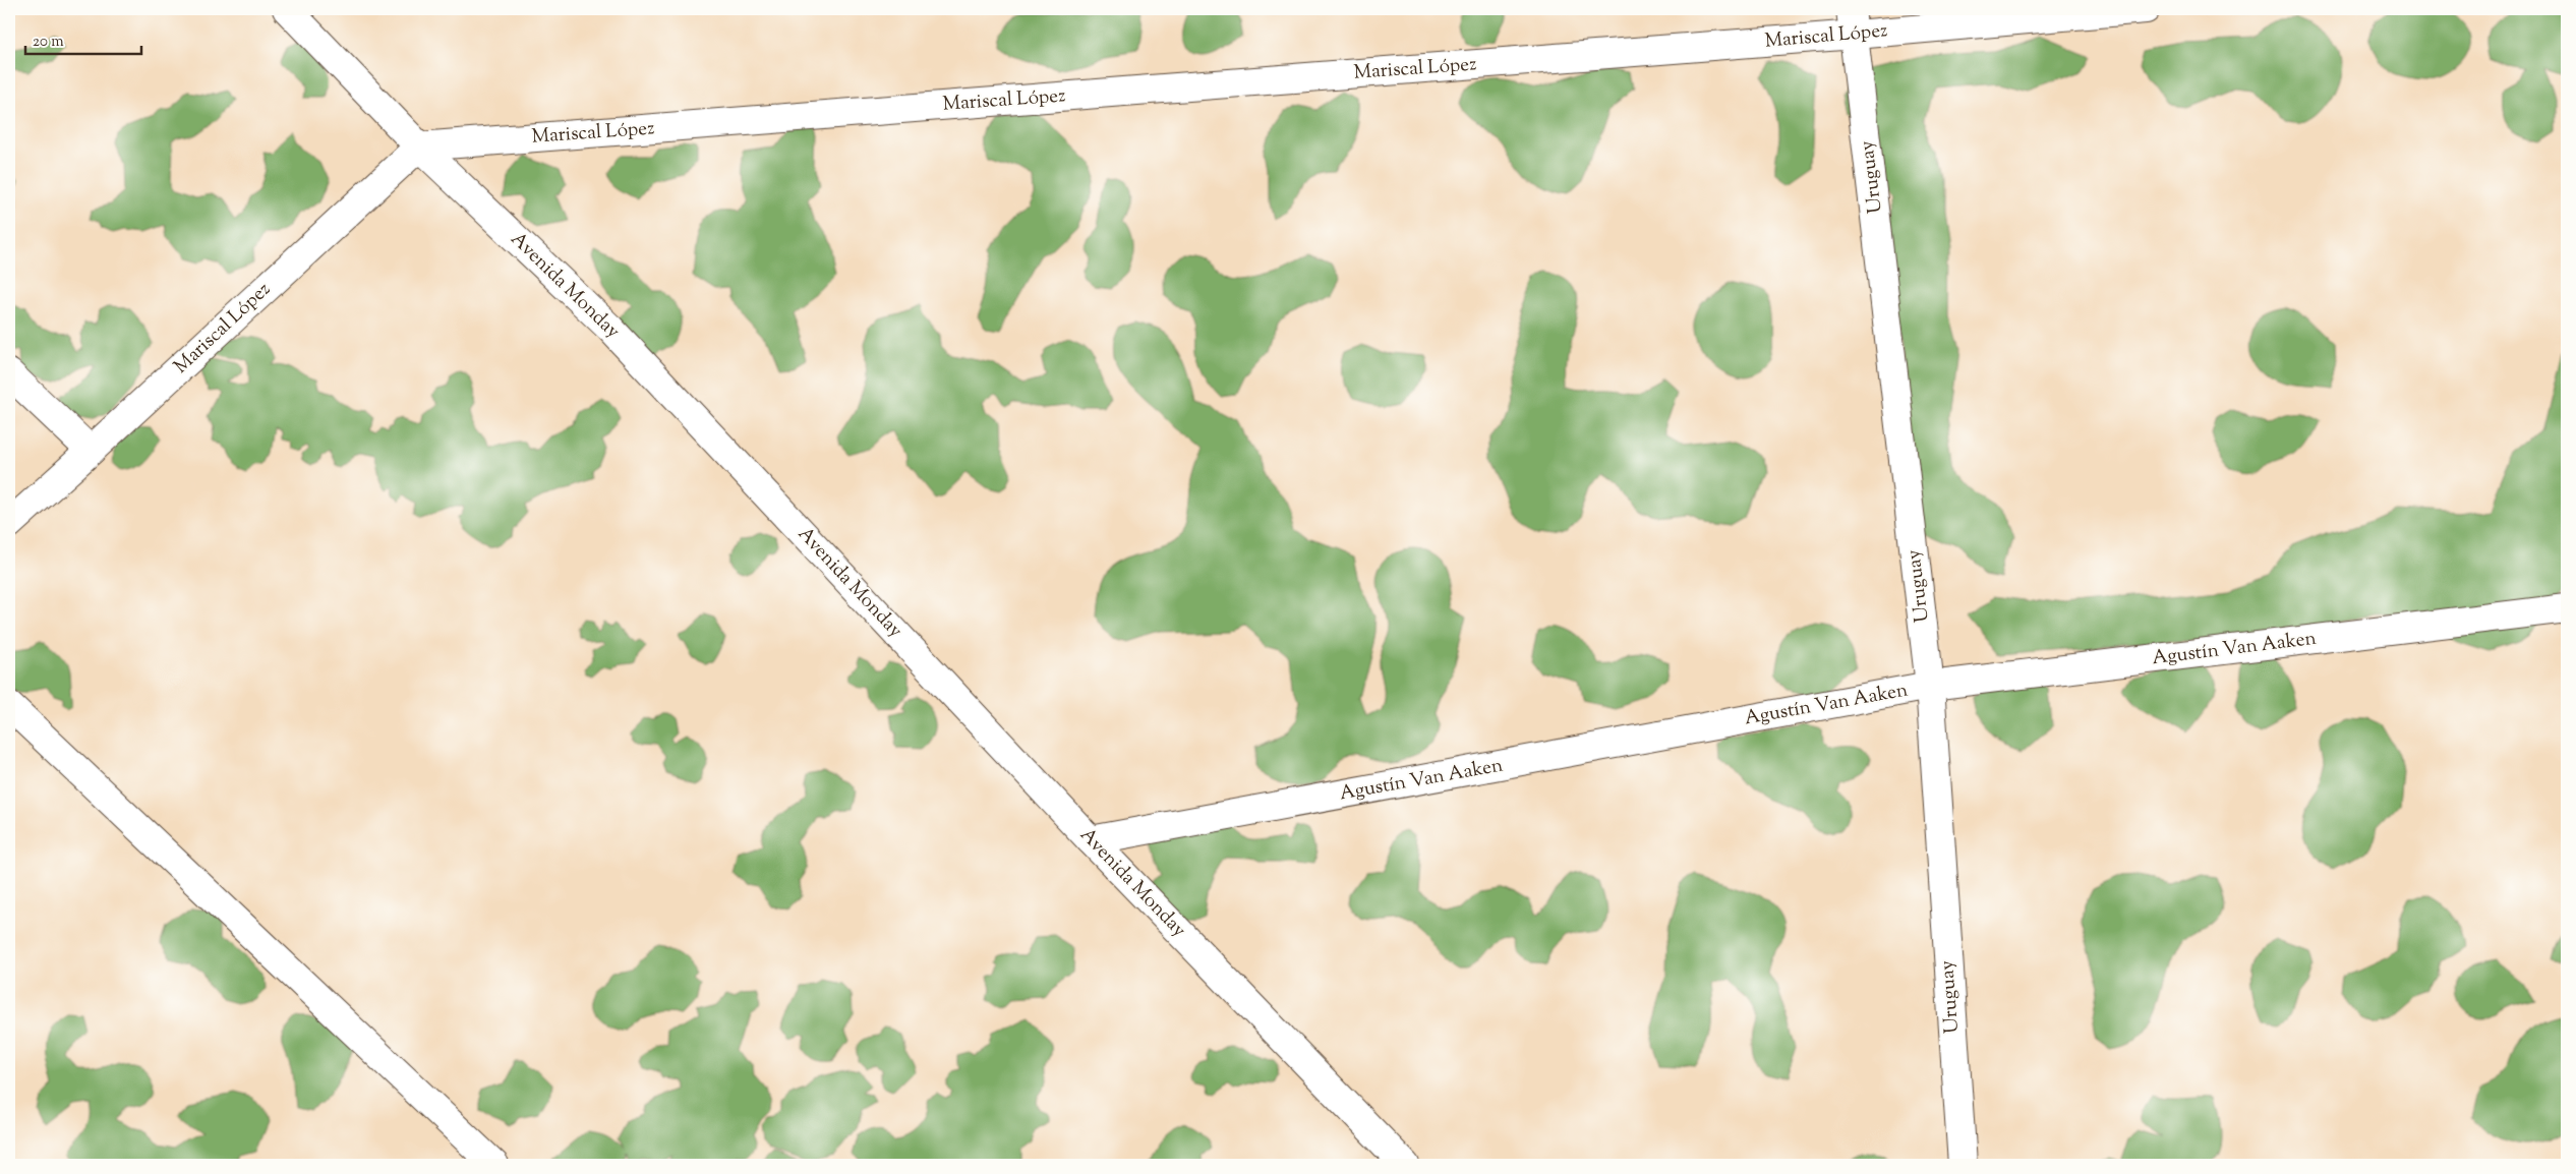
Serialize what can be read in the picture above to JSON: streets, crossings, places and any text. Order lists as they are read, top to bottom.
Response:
{
  "streets": {
    "street": [
      "Mariscal López",
      "Uruguay",
      "Avenida Monday",
      "Agustín Van Aaken"
    ]
  },
  "crossings": [
    ["Mariscal López", "Uruguay"],
    ["Mariscal López", "Avenida Monday"],
    ["Uruguay", "Agustín Van Aaken"],
    ["Avenida Monday", "Agustín Van Aaken"]
  ],
  "scale_bar": "20 m"
}
